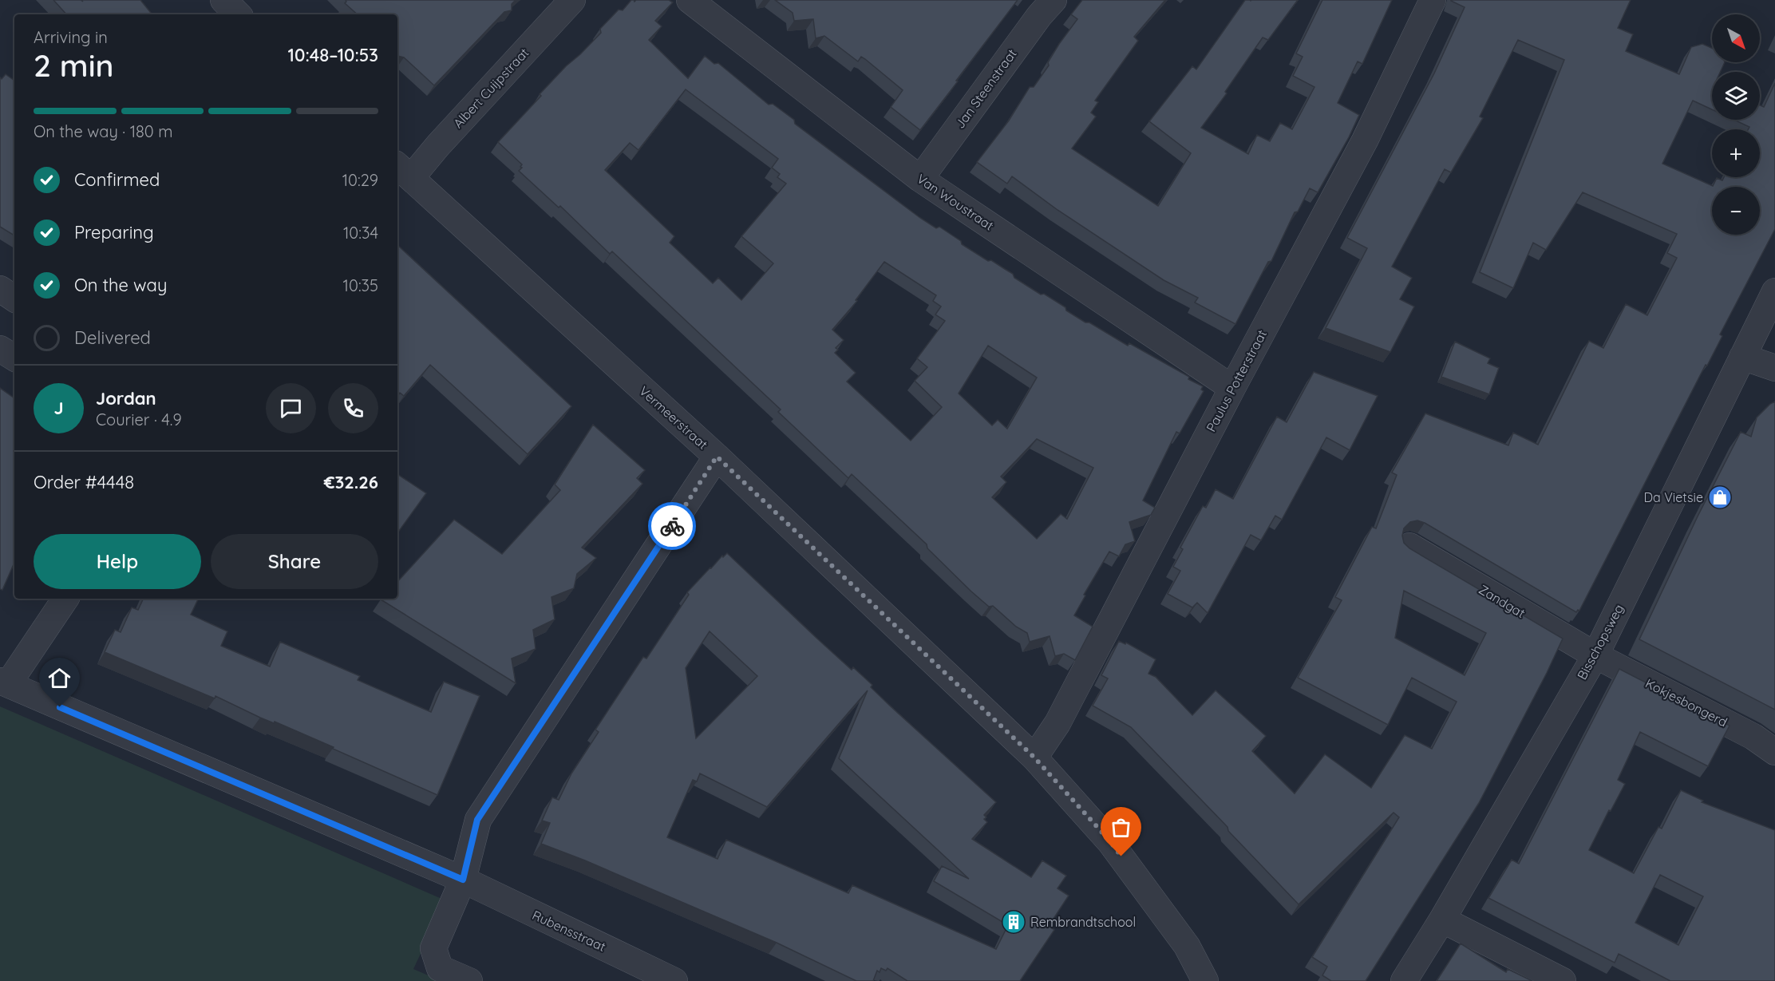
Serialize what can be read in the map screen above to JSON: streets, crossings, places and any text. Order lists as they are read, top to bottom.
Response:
{
  "streets": {
    "street": [
      "Albert Cuijpstraat",
      "Jan Steenstraat",
      "Van Woustraat",
      "Paulus Potterstraat",
      "Vermeerstraat",
      "Zandgat",
      "Bisschopsweg",
      "Kokjesbongerd",
      "Rubensstraat"
    ]
  },
  "crossings": [
    ["Albert Cuijpstraat", "Vermeerstraat"],
    ["Jan Steenstraat", "Van Woustraat"],
    ["Van Woustraat", "Paulus Potterstraat"],
    ["Paulus Potterstraat", "Vermeerstraat"],
    ["Zandgat", "Bisschopsweg"],
    ["Zandgat", "Kokjesbongerd"],
    ["Bisschopsweg", "Kokjesbongerd"]
  ],
  "places": {
    "shop": ["Da Vietsie"],
    "building": ["Rembrandtschool"]
  },
  "north": "bottom right",
  "page": {
    "map_buttons": ["+", "−"],
    "heading": ["2 min", "Arriving in", "10:48–10:53"],
    "panel": [
      "Jordan",
      "Courier · 4.9",
      "Order #4448",
      "€32.26"
    ],
    "bar": "On the way · 180 m",
    "list": [
      ["Confirmed", "10:29"],
      ["Preparing", "10:34"],
      ["On the way", "10:35"],
      "Delivered"
    ],
    "round": "J",
    "buttons": ["Help", "Share"]
  }
}
